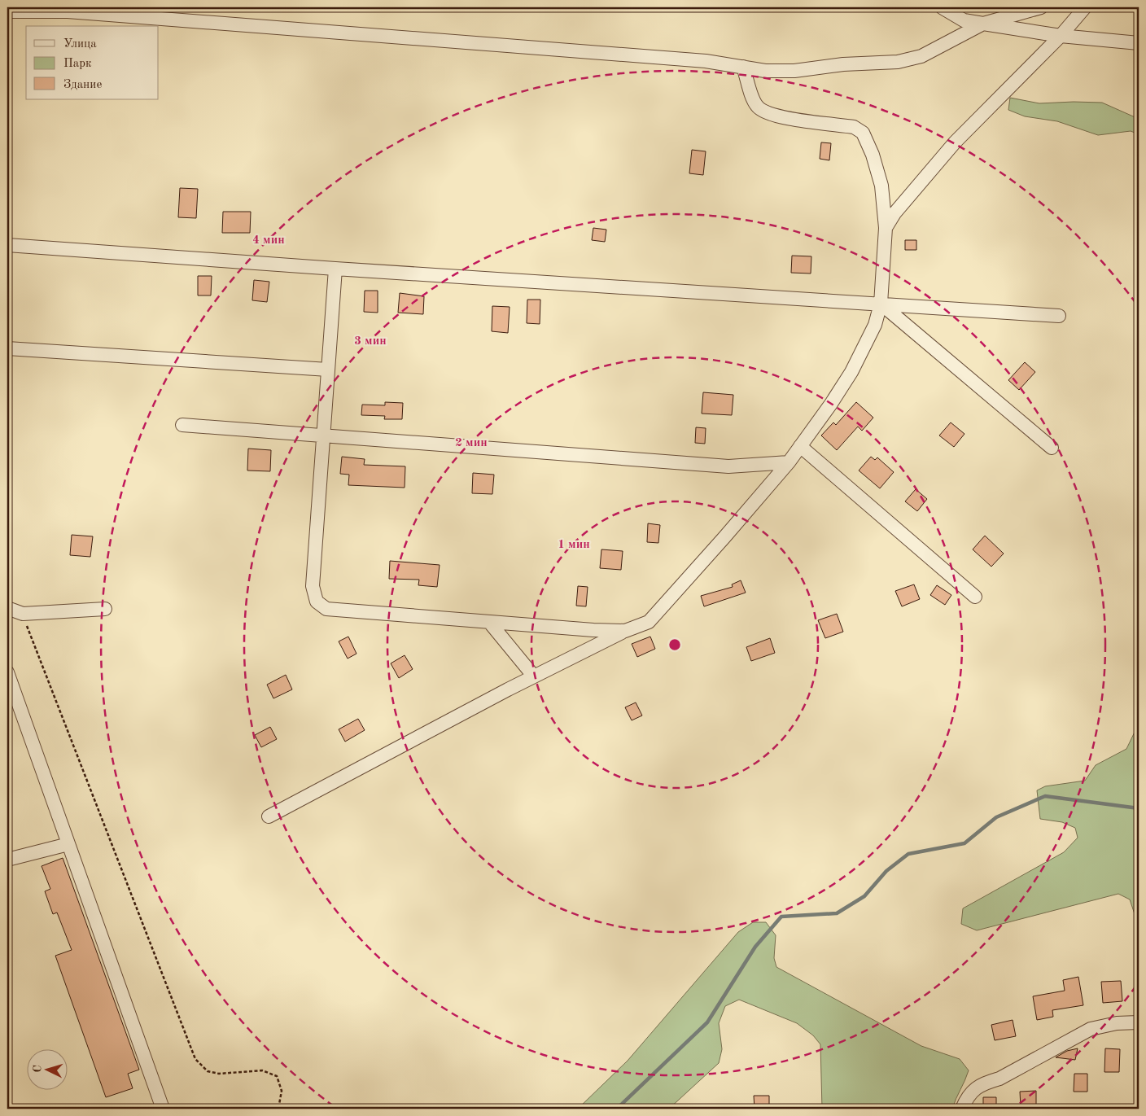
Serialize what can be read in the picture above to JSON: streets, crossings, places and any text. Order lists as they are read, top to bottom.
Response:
{
  "legend": ["Улица", "Парк", "Здание"],
  "north": "left",
  "rings": [
    "4 мин",
    "3 мин",
    "2 мин",
    "1 мин"
  ]
}
